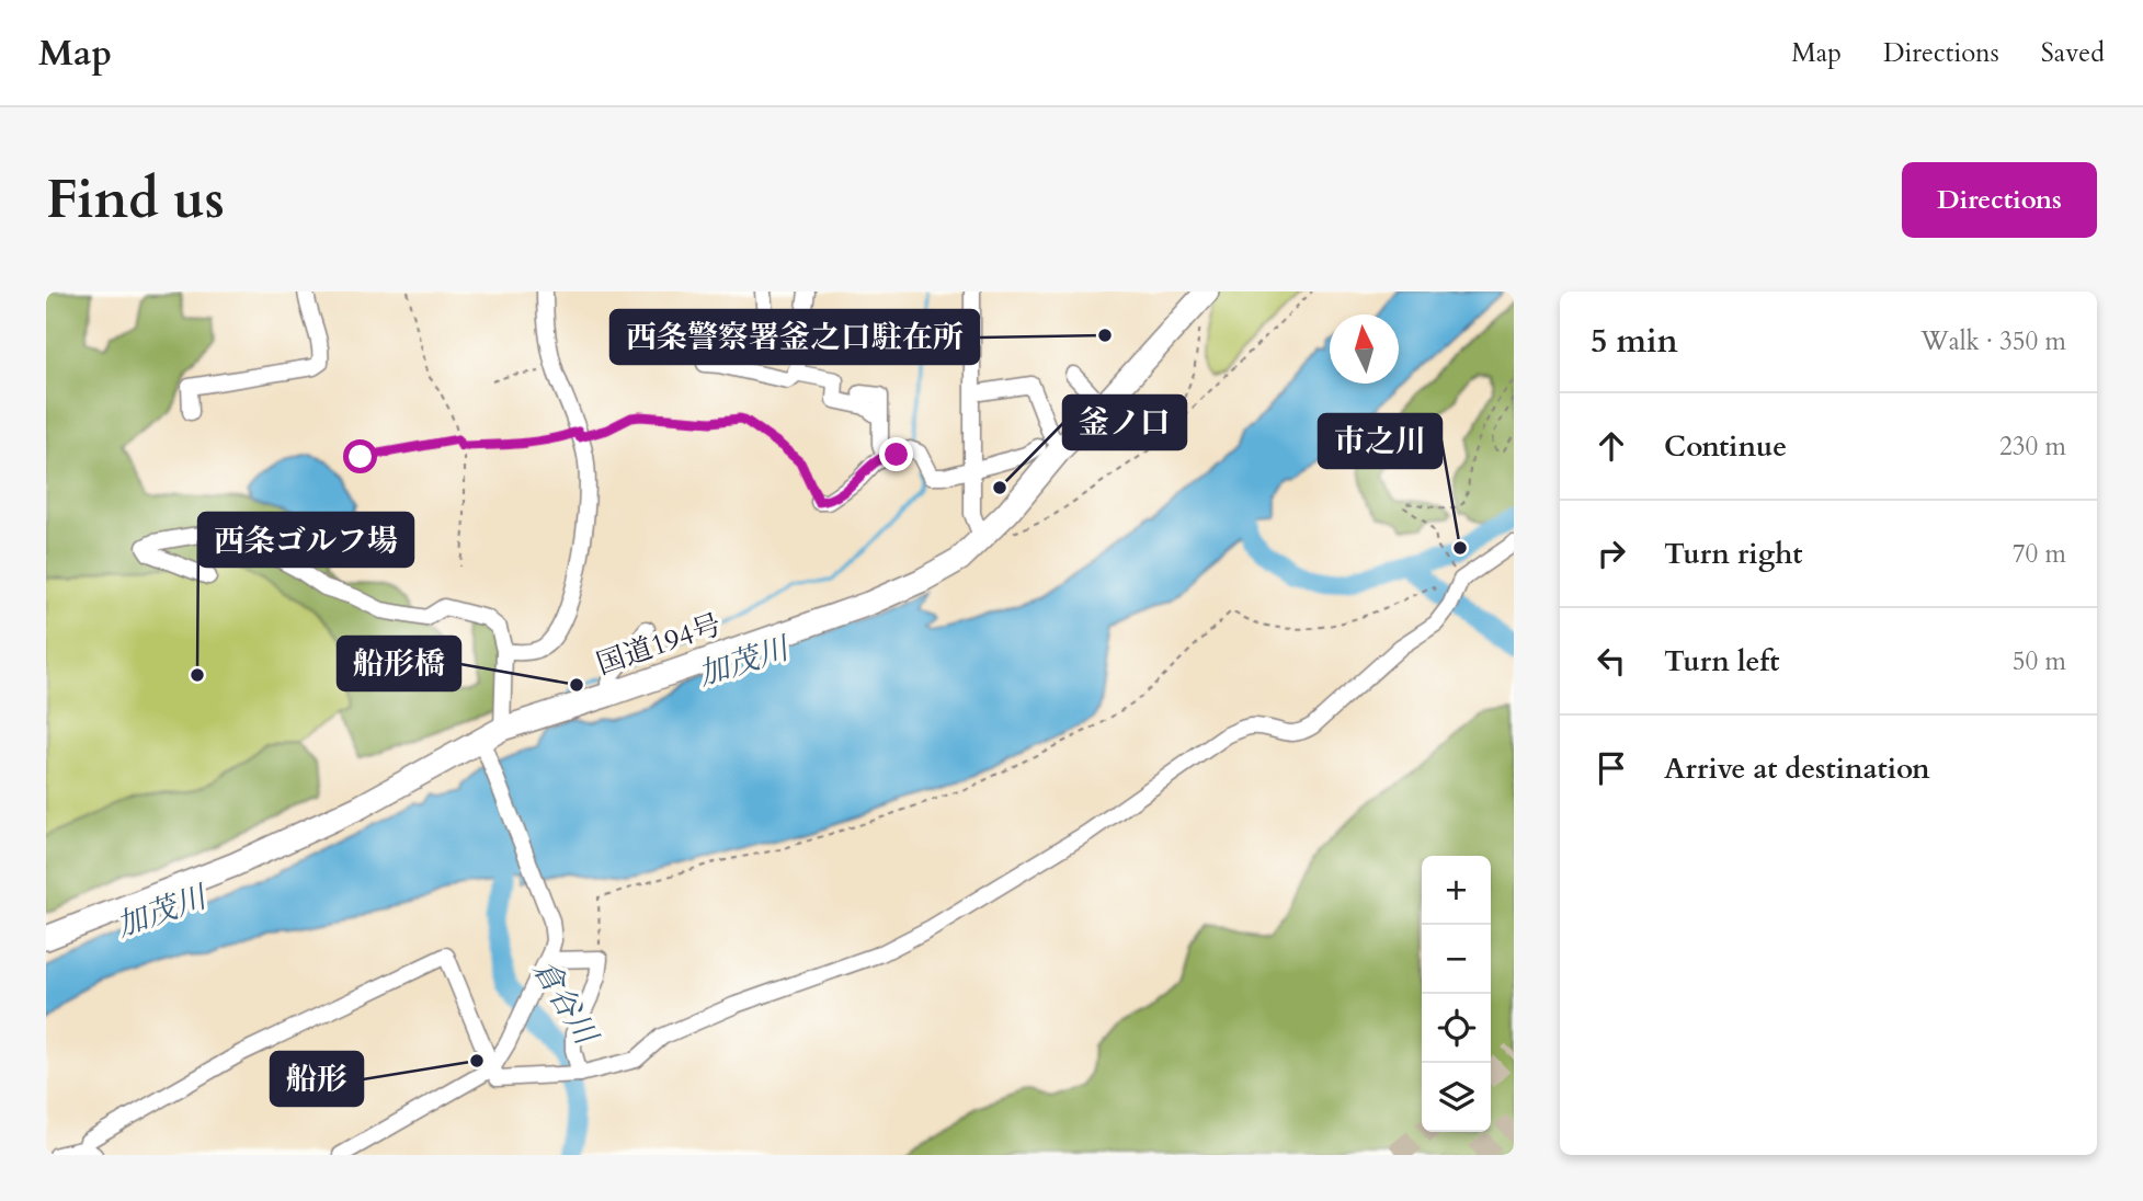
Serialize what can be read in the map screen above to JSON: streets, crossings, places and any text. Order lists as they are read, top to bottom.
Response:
{
  "streets": {
    "highway": ["国道194号"]
  },
  "water": ["加茂川", "倉谷川"],
  "places": [
    "西条警察署釜之口駐在所",
    "釜ノ口",
    "市之川",
    "西条ゴルフ場",
    "船形橋",
    "船形"
  ],
  "north": "top",
  "page": {
    "header": "Map",
    "nav": ["Map", "Directions", "Saved"],
    "buttons": "Directions",
    "title": "Find us",
    "heading": ["5 min", "Walk · 350 m"],
    "list": [
      ["Continue", "230 m"],
      ["Turn right", "70 m"],
      ["Turn left", "50 m"],
      "Arrive at destination"
    ],
    "map_buttons": ["+", "−"]
  }
}
